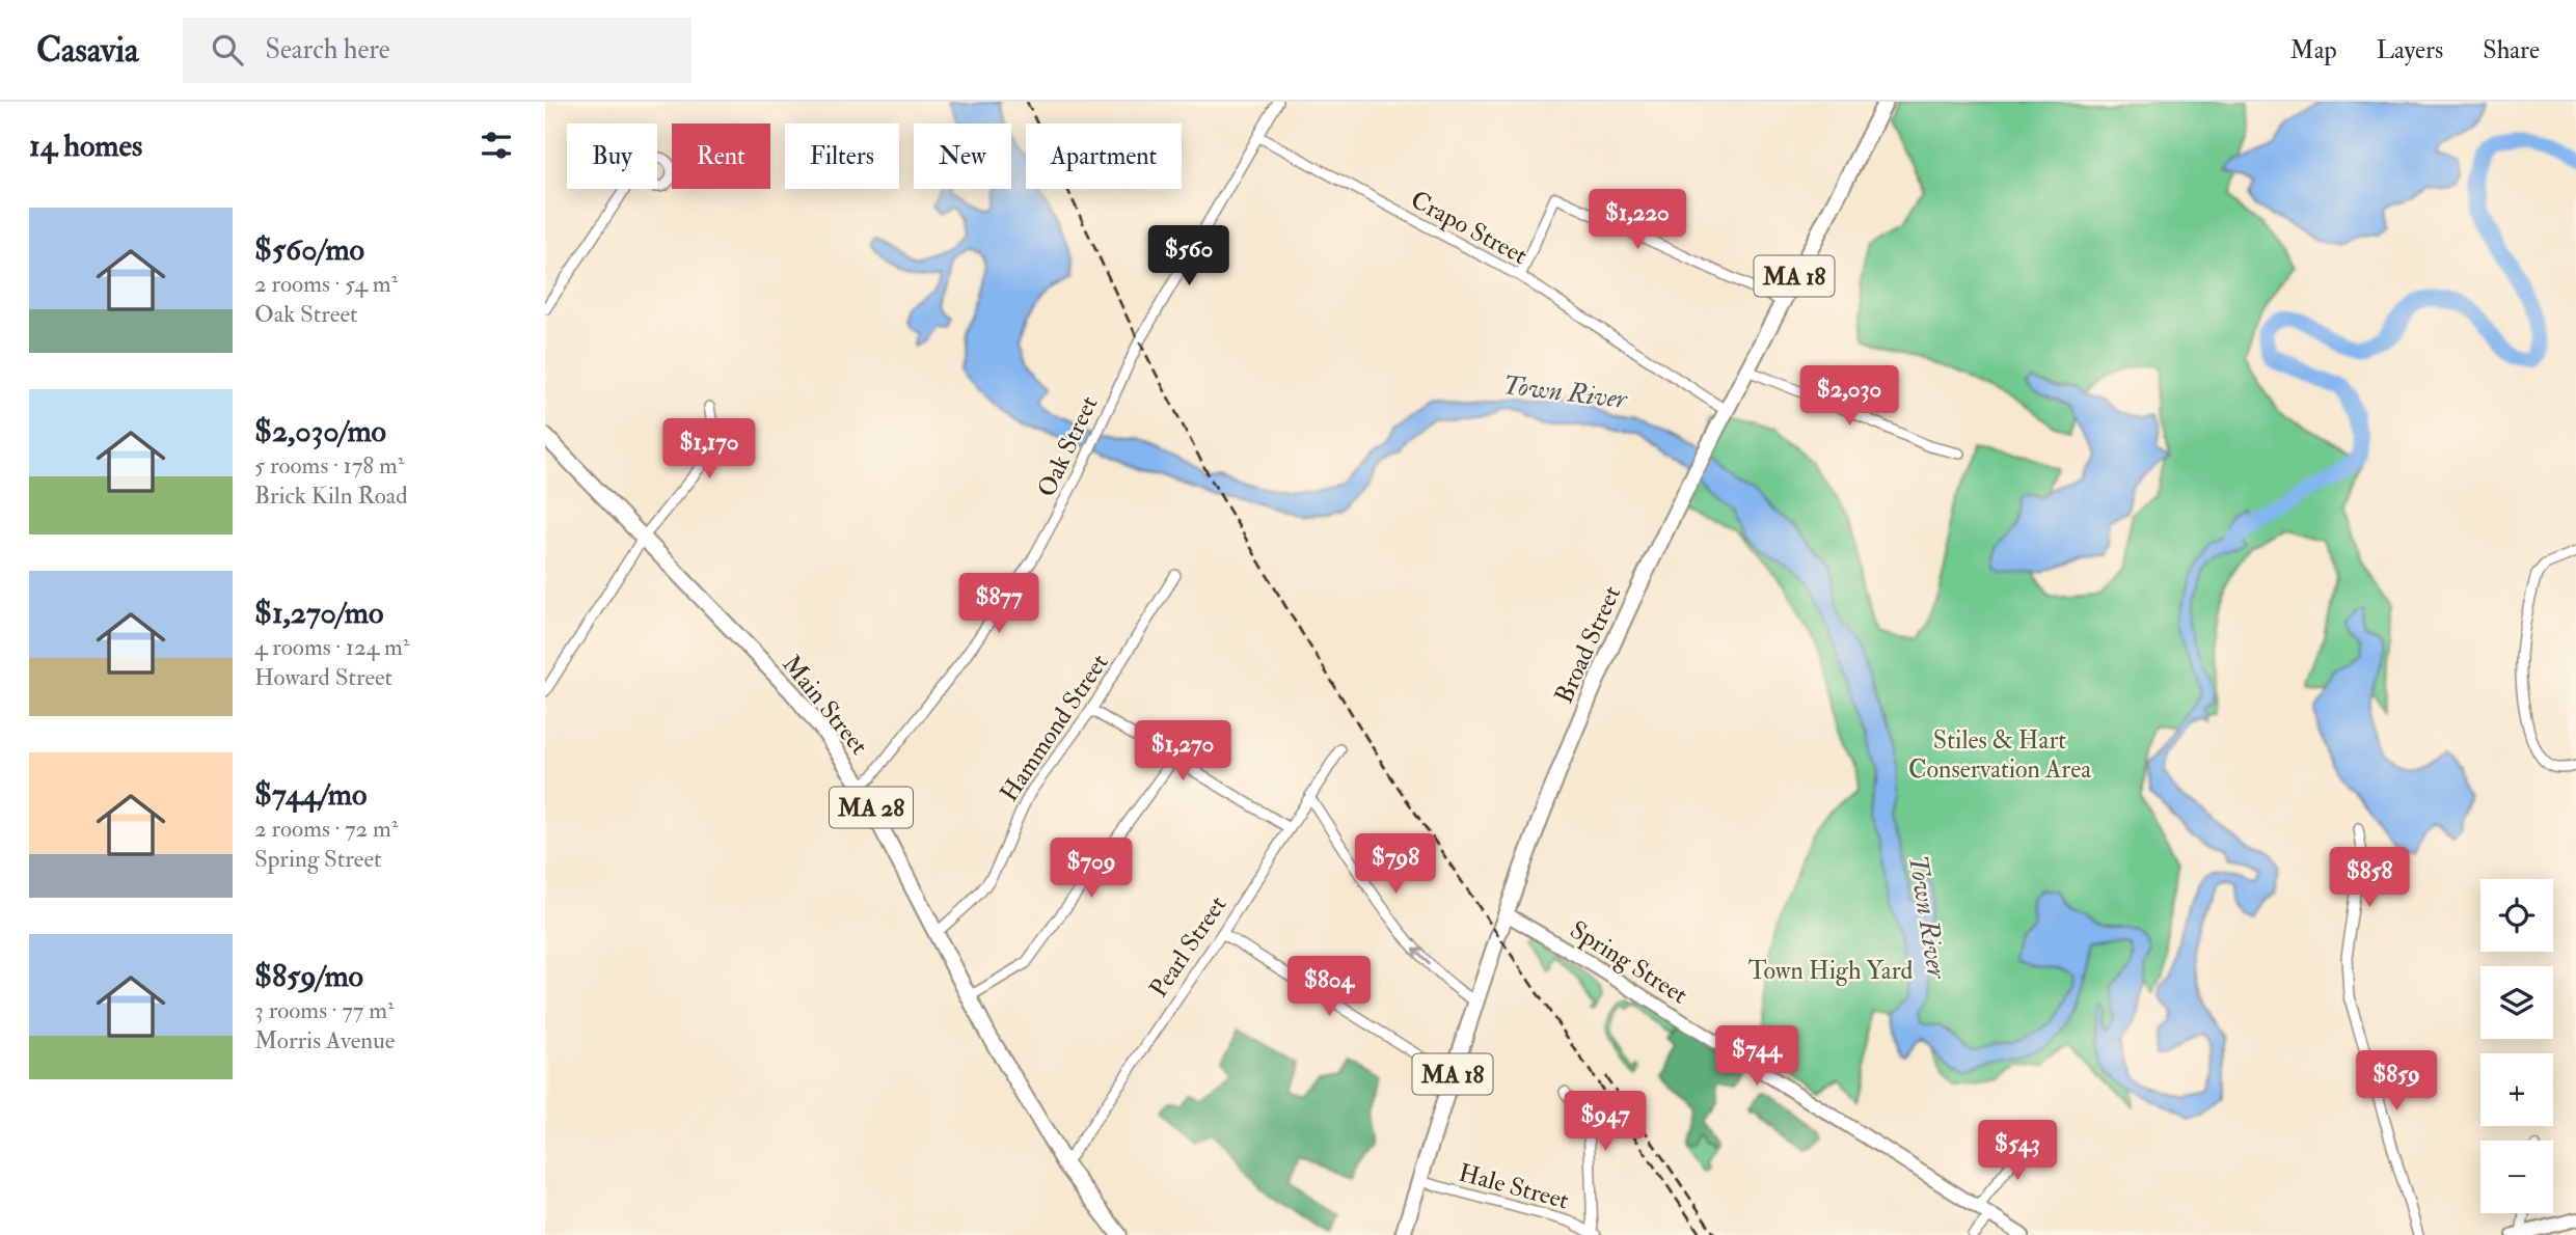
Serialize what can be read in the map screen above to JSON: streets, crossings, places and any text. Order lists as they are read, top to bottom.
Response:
{
  "streets": {
    "main road": [
      "MA 18",
      "Broad Street",
      "Main Street",
      "MA 28"
    ],
    "street": [
      "Crapo Street",
      "Oak Street",
      "Hammond Street",
      "Pearl Street",
      "Spring Street",
      "Hale Street"
    ]
  },
  "crossings": [
    ["Crapo Street", "Oak Street"],
    ["Crapo Street", "Broad Street"],
    ["Oak Street", "Main Street"],
    ["Broad Street", "Spring Street"],
    ["Broad Street", "Hale Street"],
    ["Main Street", "Hammond Street"],
    ["Main Street", "Pearl Street"]
  ],
  "water": ["Town River"],
  "parks": ["Stiles & Hart Conservation Area", "Town High Yard"],
  "page": {
    "header": "Casavia",
    "search": "Search here",
    "nav": ["Map", "Layers", "Share"],
    "heading": "14 homes",
    "chip": [
      "Buy",
      "Rent",
      "Filters",
      "New",
      "Apartment"
    ],
    "list": [
      {
        "name": "$560/mo",
        "note": "2 rooms · 54 m² · Oak Street"
      },
      {
        "name": "$2,030/mo",
        "note": "5 rooms · 178 m² · Brick Kiln Road"
      },
      {
        "name": "$1,270/mo",
        "note": "4 rooms · 124 m² · Howard Street"
      },
      {
        "name": "$744/mo",
        "note": "2 rooms · 72 m² · Spring Street"
      },
      {
        "name": "$859/mo",
        "note": "3 rooms · 77 m² · Morris Avenue"
      }
    ],
    "price": [
      "$1,220",
      "$560",
      "$2,030",
      "$1,170",
      "$877",
      "$1,270",
      "$798",
      "$709",
      "$858",
      "$804",
      "$744",
      "$859",
      "$947",
      "$543"
    ],
    "map_buttons": ["+", "−"]
  }
}
